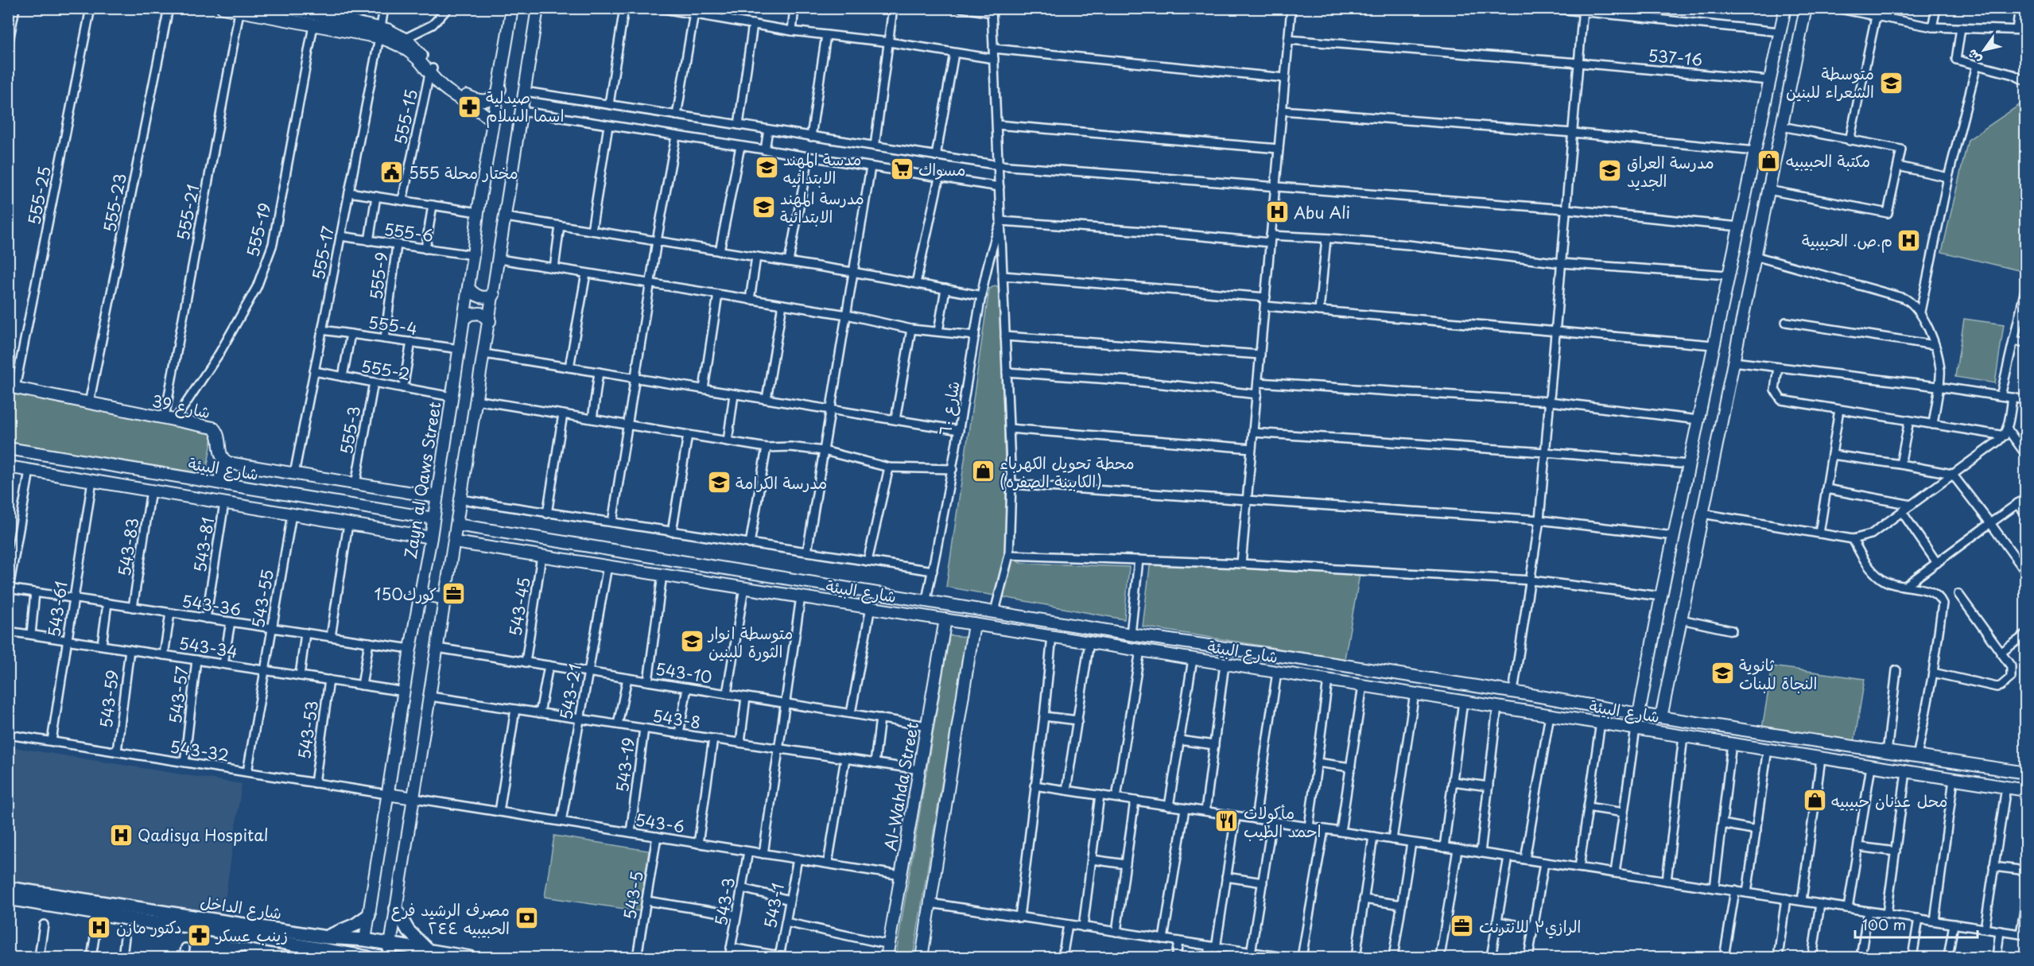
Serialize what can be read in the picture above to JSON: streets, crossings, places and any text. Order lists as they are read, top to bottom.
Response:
{
  "streets": {
    "main road": ["Zayn al Qaws Street", "شارع الداخل"],
    "street": [
      "537-16",
      "555-15",
      "555-25",
      "555-23",
      "555-21",
      "555-19",
      "555-6",
      "555-17",
      "555-9",
      "555-4",
      "555-2",
      "شارع 39",
      "شارع ٦٠",
      "555-3",
      "شارع البيئة",
      "543-81",
      "543-83",
      "543-55",
      "543-36",
      "543-45",
      "543-61",
      "543-34",
      "543-10",
      "543-21",
      "543-57",
      "543-59",
      "543-8",
      "543-53",
      "543-32",
      "543-19",
      "Al-Wahda Street",
      "543-6",
      "543-5",
      "543-3",
      "543-1"
    ]
  },
  "crossings": [
    ["555-25", "شارع 39"],
    ["555-23", "شارع 39"],
    ["555-21", "555-19"],
    ["555-21", "شارع 39"],
    ["555-19", "شارع 39"],
    ["555-6", "555-17"],
    ["555-6", "555-9"],
    ["555-6", "Zayn al Qaws Street"],
    ["555-17", "555-4"],
    ["555-17", "555-2"],
    ["555-9", "555-4"],
    ["555-4", "Zayn al Qaws Street"],
    ["555-2", "555-3"],
    ["555-2", "Zayn al Qaws Street"],
    ["شارع 39", "شارع البيئة"],
    ["شارع ٦٠", "شارع البيئة"],
    ["شارع البيئة", "Zayn al Qaws Street"],
    ["شارع البيئة", "543-45"],
    ["شارع البيئة", "543-21"],
    ["شارع البيئة", "Al-Wahda Street"],
    ["Zayn al Qaws Street", "543-36"],
    ["Zayn al Qaws Street", "543-34"],
    ["Zayn al Qaws Street", "543-32"],
    ["Zayn al Qaws Street", "شارع الداخل"],
    ["543-81", "543-36"],
    ["543-83", "543-36"],
    ["543-55", "543-36"],
    ["543-55", "543-34"],
    ["543-55", "543-32"],
    ["543-36", "543-61"],
    ["543-45", "543-10"],
    ["543-61", "543-34"],
    ["543-61", "543-32"],
    ["543-34", "543-57"],
    ["543-34", "543-59"],
    ["543-34", "543-53"],
    ["543-10", "543-21"],
    ["543-10", "Al-Wahda Street"],
    ["543-21", "543-8"],
    ["543-21", "543-6"],
    ["543-57", "543-32"],
    ["543-59", "543-32"],
    ["543-8", "543-19"],
    ["543-8", "Al-Wahda Street"],
    ["543-53", "543-32"],
    ["543-19", "543-6"],
    ["Al-Wahda Street", "543-6"],
    ["543-6", "543-5"],
    ["543-6", "543-3"],
    ["543-6", "543-1"]
  ],
  "places": {
    "school or university": [
      "متوسطة الشعراء للبنين",
      "مدسة المهند الابتدائيه",
      "مدرسة العراق الجديد",
      "مدرسة المهند الابتدائية",
      "مدرسة الكرامة",
      "متوسطة انوار الثورة للبنين",
      "ثانوية النجاة للبنات"
    ],
    "pharmacy": ["صيدلية اسما السلام", "زينب عسكر"],
    "shop": ["مكتبة الحبيبيه", "محطة تحويل الكهرباء (الكابينة الصفره)", "محل عدنان حبيبيه"],
    "supermarket": ["مسواك"],
    "public building": ["مختار محلة 555"],
    "hospital": [
      "Abu Ali",
      "م.ص. الحبيبية",
      "Qadisya Hospital",
      "دكتور مازن"
    ],
    "office": ["كورك150", "الرازي٣ للانترنت"],
    "restaurant": ["مأكولات احمد الطيب"],
    "bank": ["مصرف الرشيد فرع الحبيبيه ٢٤٤"]
  },
  "scale_bar": "100 m",
  "north": "bottom left"
}
